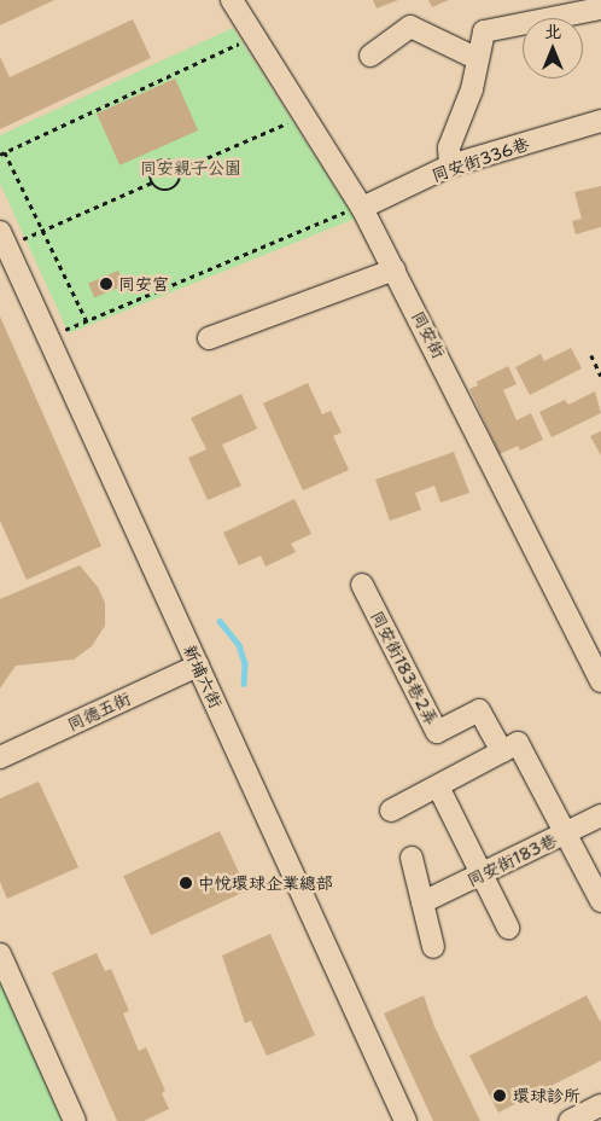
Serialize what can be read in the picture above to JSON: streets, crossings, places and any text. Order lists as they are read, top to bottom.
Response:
{
  "streets": {
    "street": [
      "同安街336巷",
      "同安街",
      "同安街183巷2弄",
      "新埔六街",
      "同德五街",
      "同安街183巷"
    ]
  },
  "crossings": [
    ["同安街336巷", "同安街"],
    ["新埔六街", "同德五街"]
  ],
  "parks": ["同安親子公園"],
  "places": ["同安宮", "中悅環球企業總部", "環球診所"],
  "north": "top"
}
